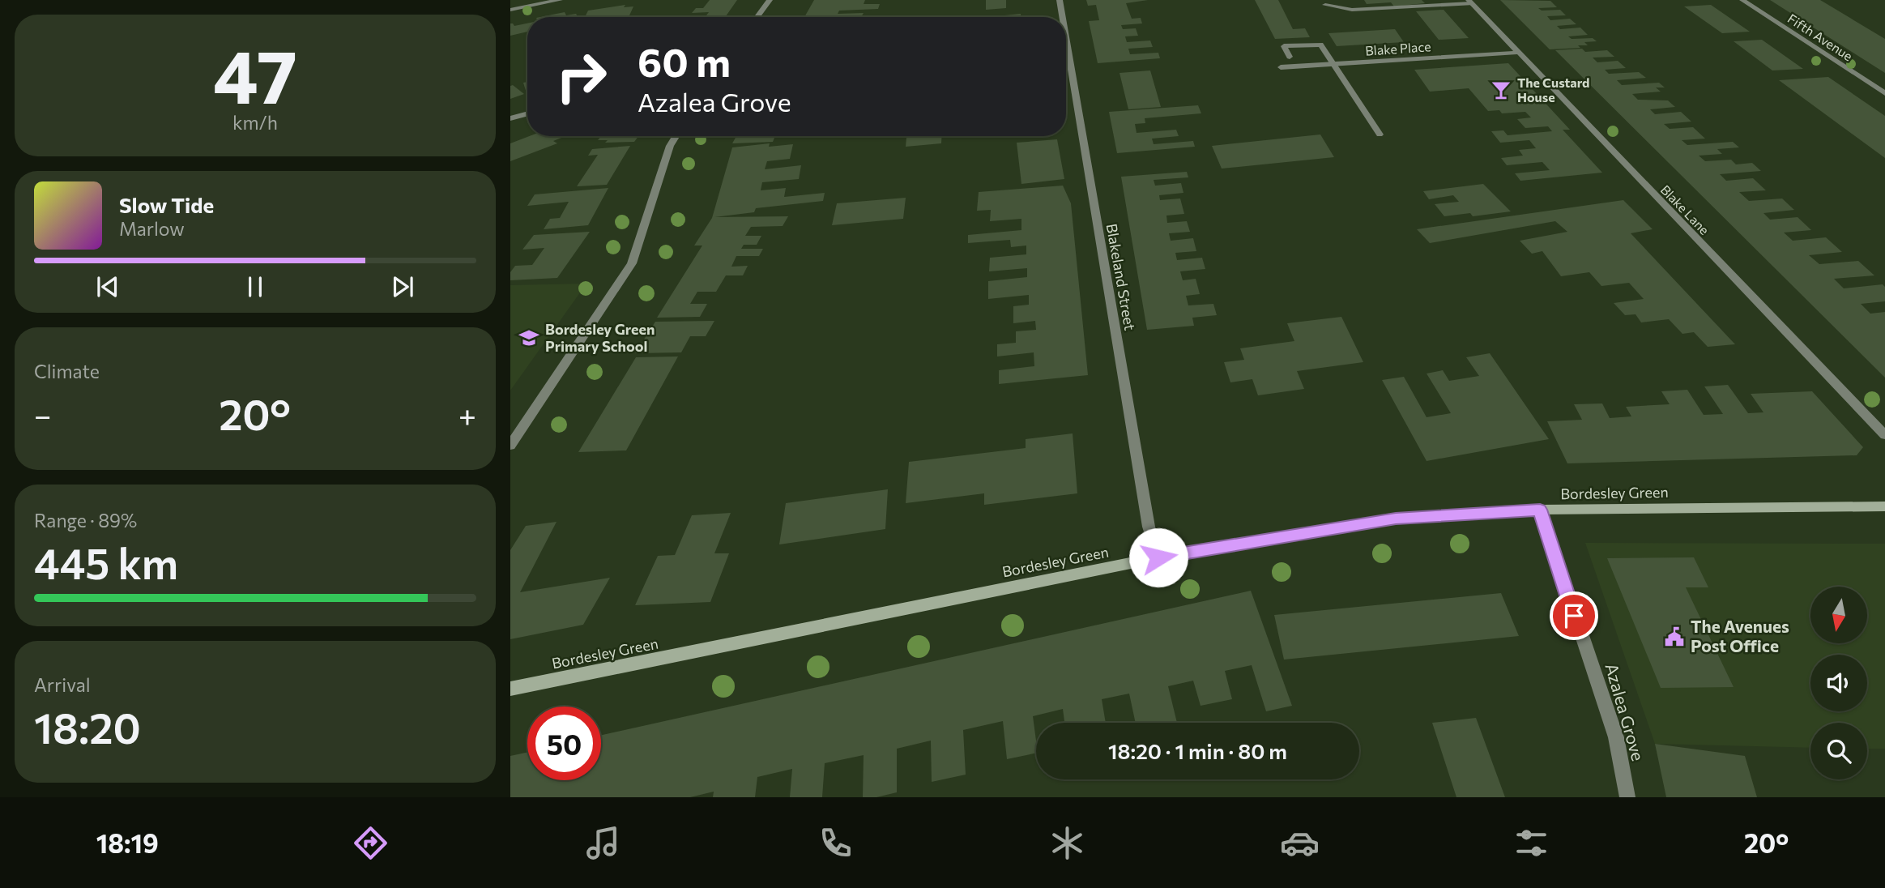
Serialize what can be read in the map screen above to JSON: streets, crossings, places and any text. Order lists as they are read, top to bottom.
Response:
{
  "streets": {
    "main road": ["Bordesley Green"],
    "street": [
      "Fifth Avenue",
      "Blake Place",
      "Blake Lane",
      "Blakeland Street",
      "Azalea Grove"
    ]
  },
  "crossings": [
    ["Blake Place", "Blake Lane"],
    ["Blakeland Street", "Bordesley Green"],
    ["Bordesley Green", "Azalea Grove"]
  ],
  "places": {
    "bar": ["The Custard House"],
    "school or university": ["Bordesley Green Primary School"],
    "public building": ["The Avenues Post Office"]
  },
  "north": "bottom",
  "page": {
    "tile": [
      ["47", "km/h"],
      "Climate",
      ["Range · 89%", "445 km"],
      ["Arrival", "18:20"]
    ],
    "turn": ["60 m", "Azalea Grove"],
    "song": ["Slow Tide", "Marlow"],
    "heat": ["−", "20°", "+"],
    "limit": "50",
    "trip": "18:20 · 1 min · 80 m",
    "tabs": ["18:19", "20°"]
  }
}
